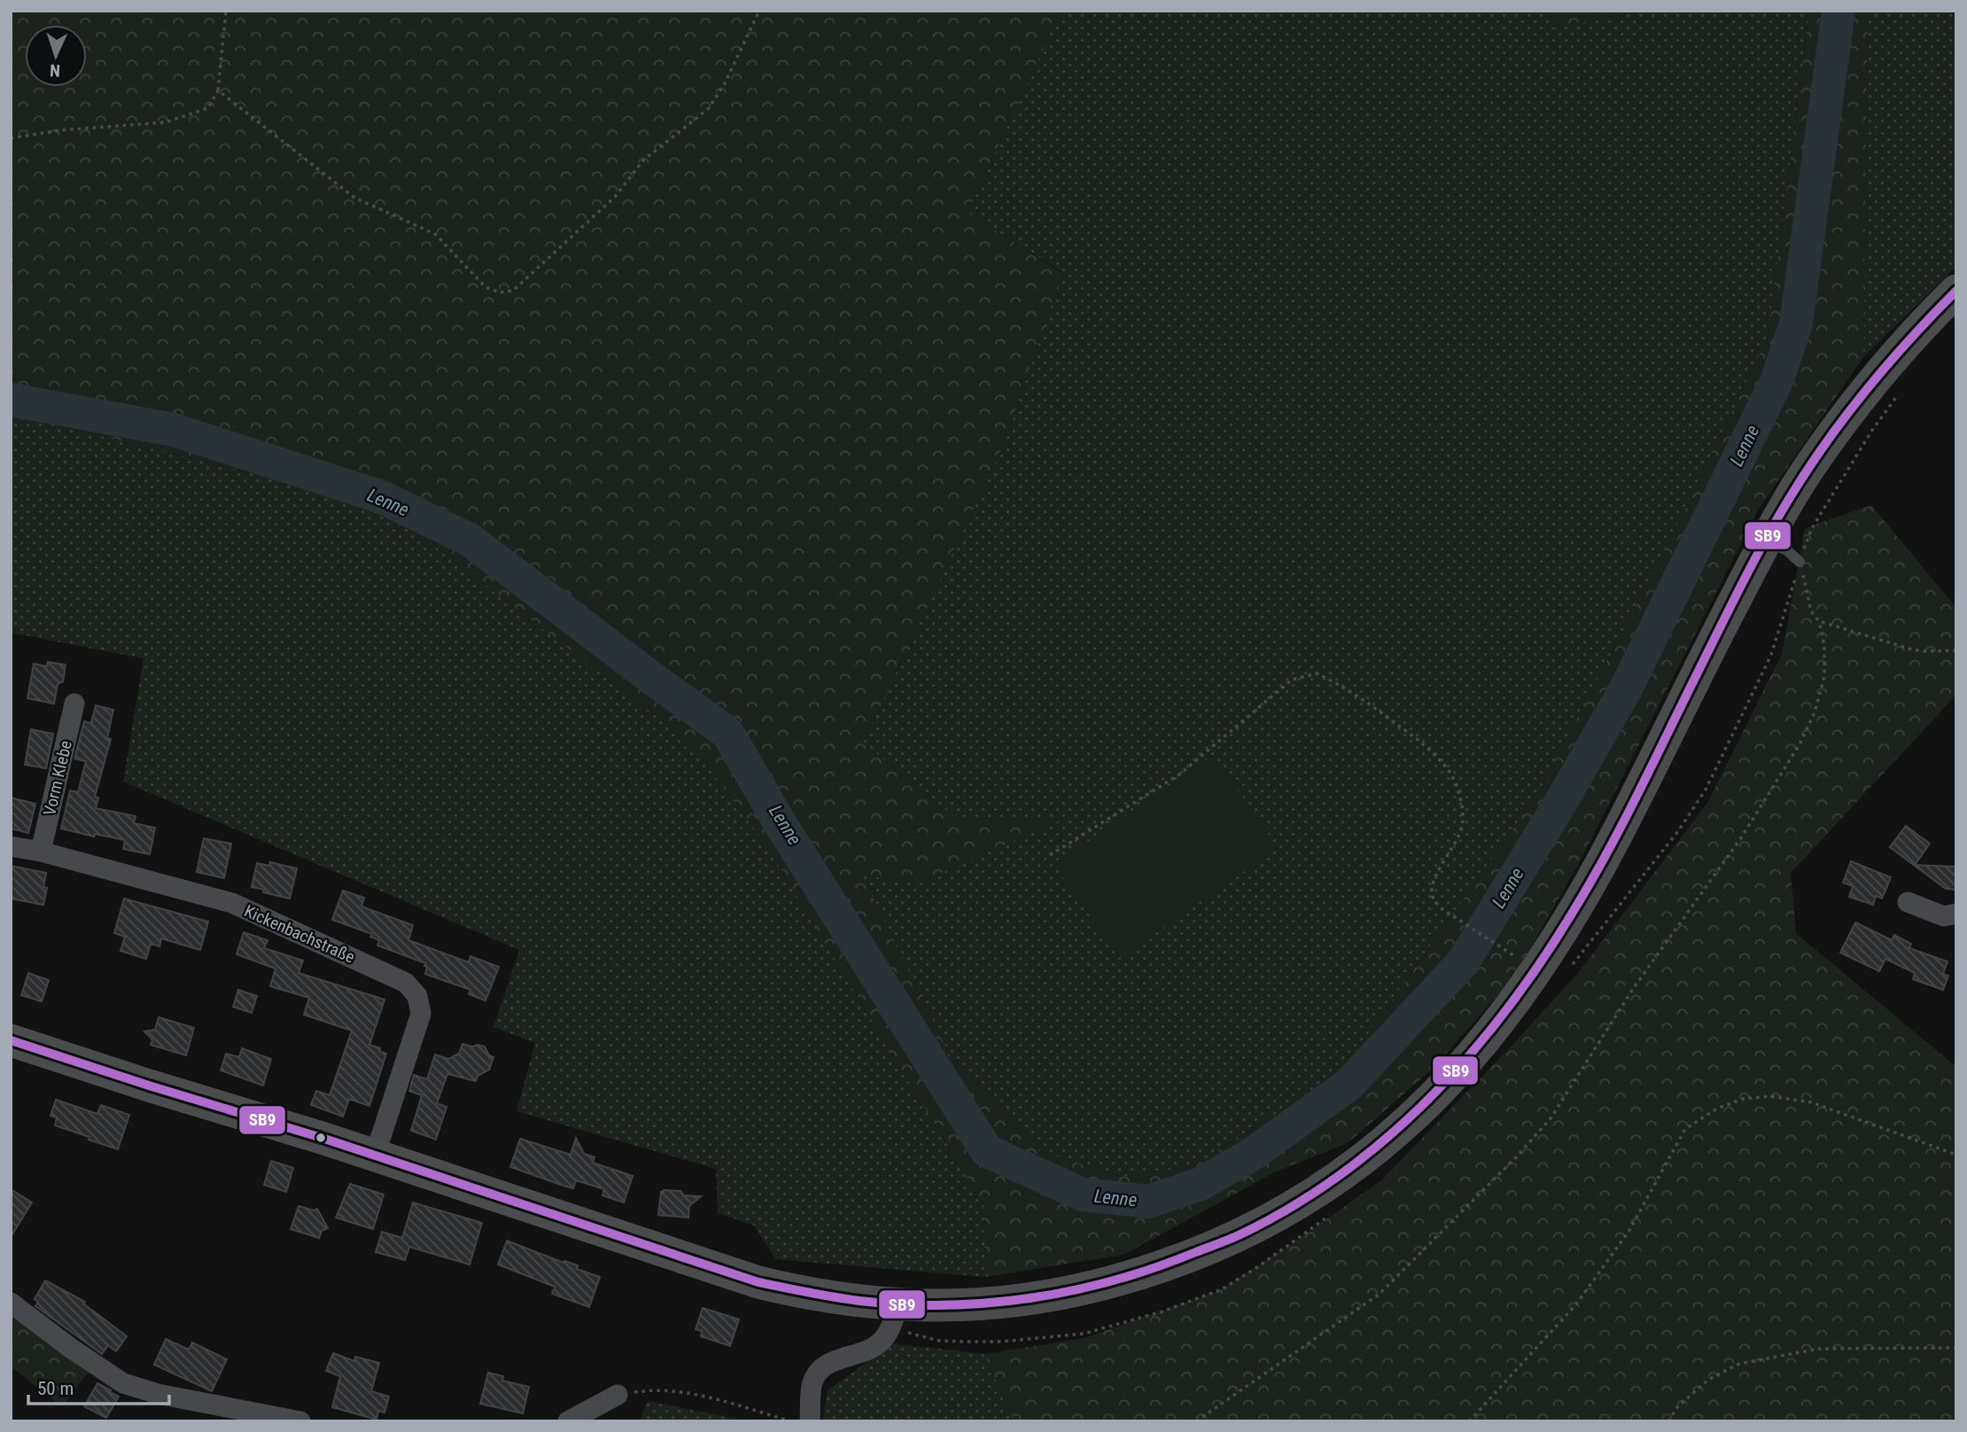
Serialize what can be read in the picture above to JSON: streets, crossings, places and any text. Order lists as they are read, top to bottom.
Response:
{
  "streets": {
    "street": ["Vorm Klebe", "Kickenbachstraße"]
  },
  "crossings": [
    ["Vorm Klebe", "Kickenbachstraße"]
  ],
  "water": ["Lenne"],
  "lines": ["transit line SB9"],
  "scale_bar": "50 m",
  "north": "bottom"
}
